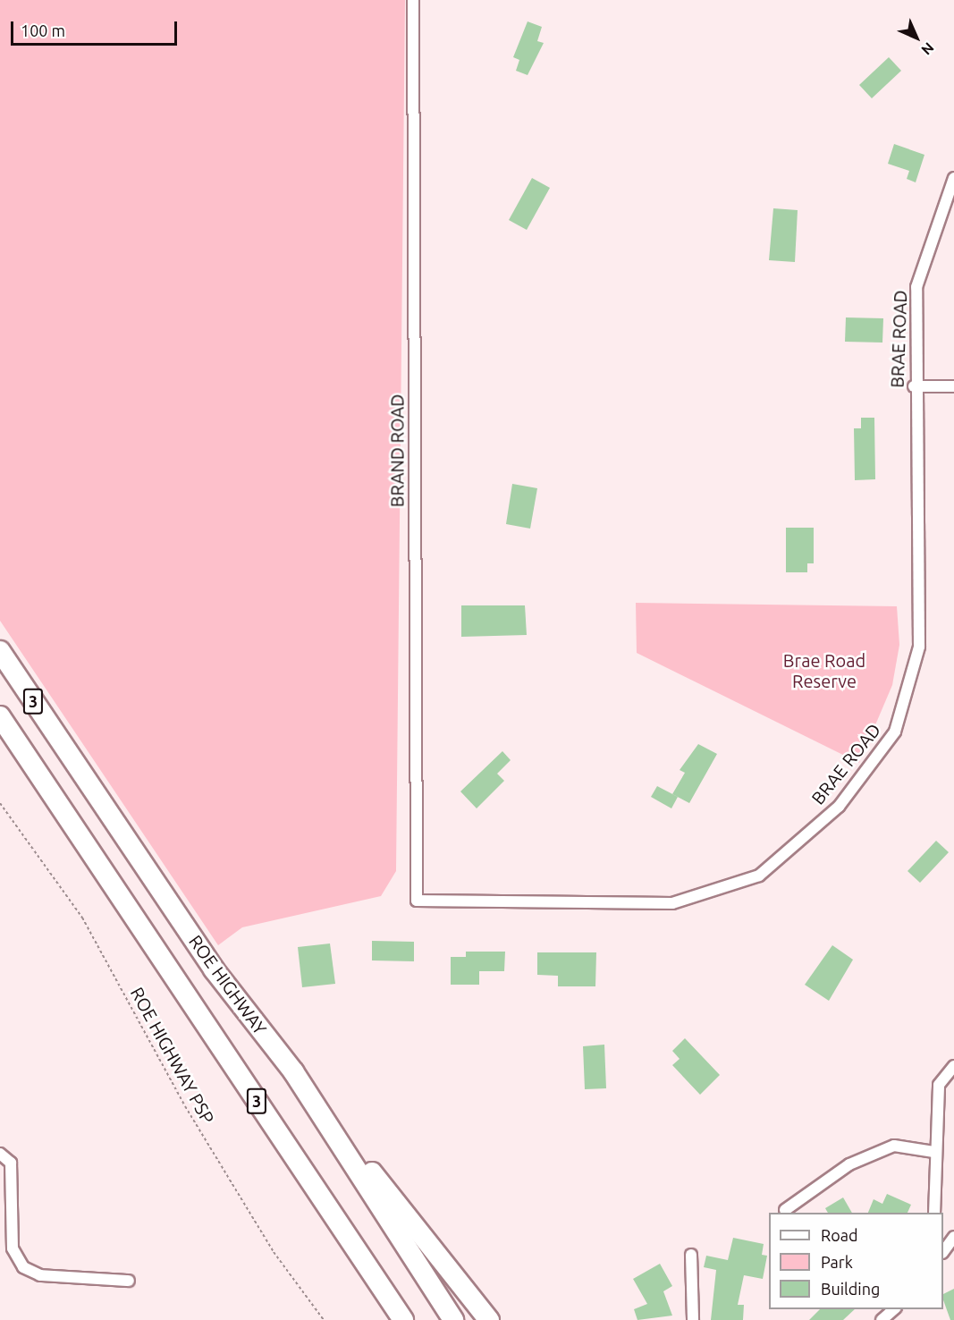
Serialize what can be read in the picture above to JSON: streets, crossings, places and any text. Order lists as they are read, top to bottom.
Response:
{
  "streets": {
    "highway": ["3", "ROE HIGHWAY"],
    "street": ["BRAE ROAD", "BRAND ROAD"],
    "path": ["ROE HIGHWAY PSP"]
  },
  "crossings": [
    ["BRAE ROAD", "BRAND ROAD"]
  ],
  "parks": ["Brae Road Reserve"],
  "legend": ["Road", "Park", "Building"],
  "scale_bar": "100 m",
  "north": "bottom right"
}
